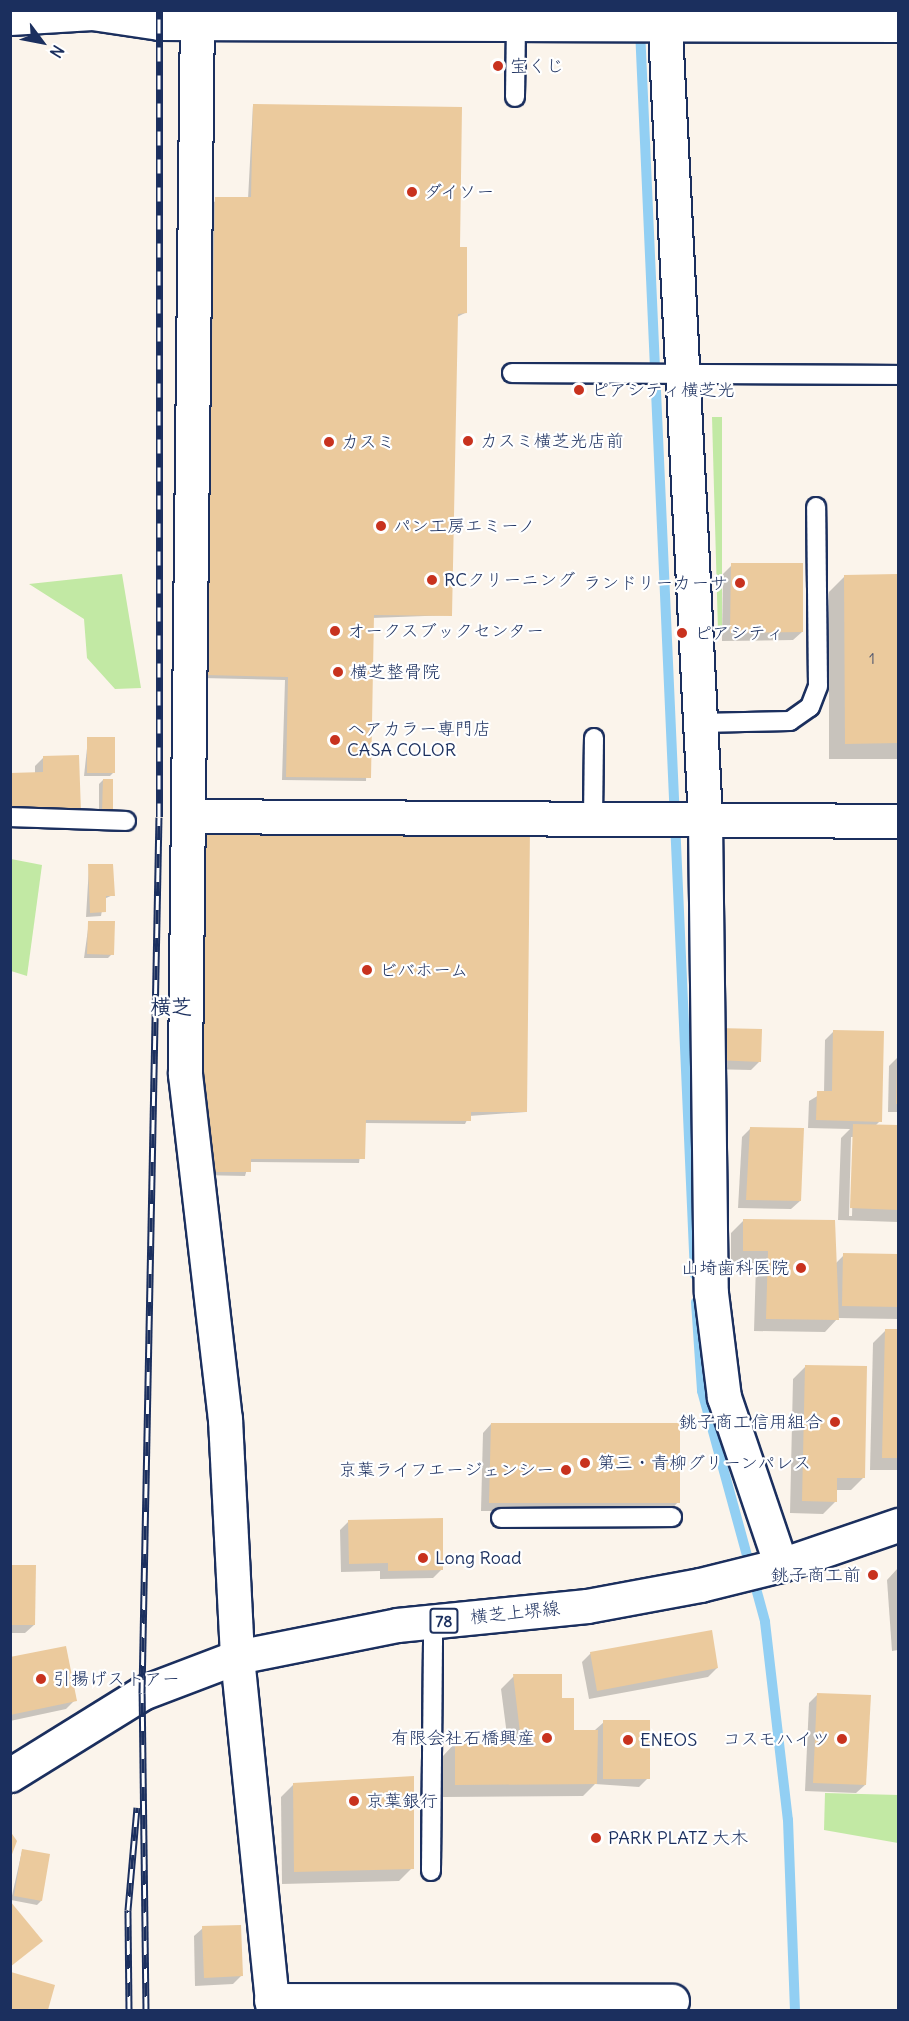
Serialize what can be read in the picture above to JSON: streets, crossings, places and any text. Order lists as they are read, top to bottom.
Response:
{
  "streets": {
    "street": ["横芝上堺線", "78"]
  },
  "districts": ["横芝"],
  "places": [
    "宝くじ",
    "ダイソー",
    "ピアシティ横芝光",
    "カスミ横芝光店前",
    "カスミ",
    "パン工房エミーノ",
    "RCクリーニング",
    "ランドリーカーサ",
    "オークスブックセンター",
    "ピアシティ",
    "横芝整骨院",
    "ヘアカラー専門店 CASA COLOR",
    "ビバホーム",
    "山埼歯科医院",
    "銚子商工信用組合",
    "第三・青柳グリーンパレス",
    "京葉ライフエージェンシー",
    "Long Road",
    "銚子商工前",
    "引揚げストアー",
    "有限会社石橋興産",
    "コスモハイツ",
    "ENEOS",
    "京葉銀行",
    "PARK PLATZ 大木"
  ],
  "house_numbers": ["1"],
  "north": "bottom right"
}
